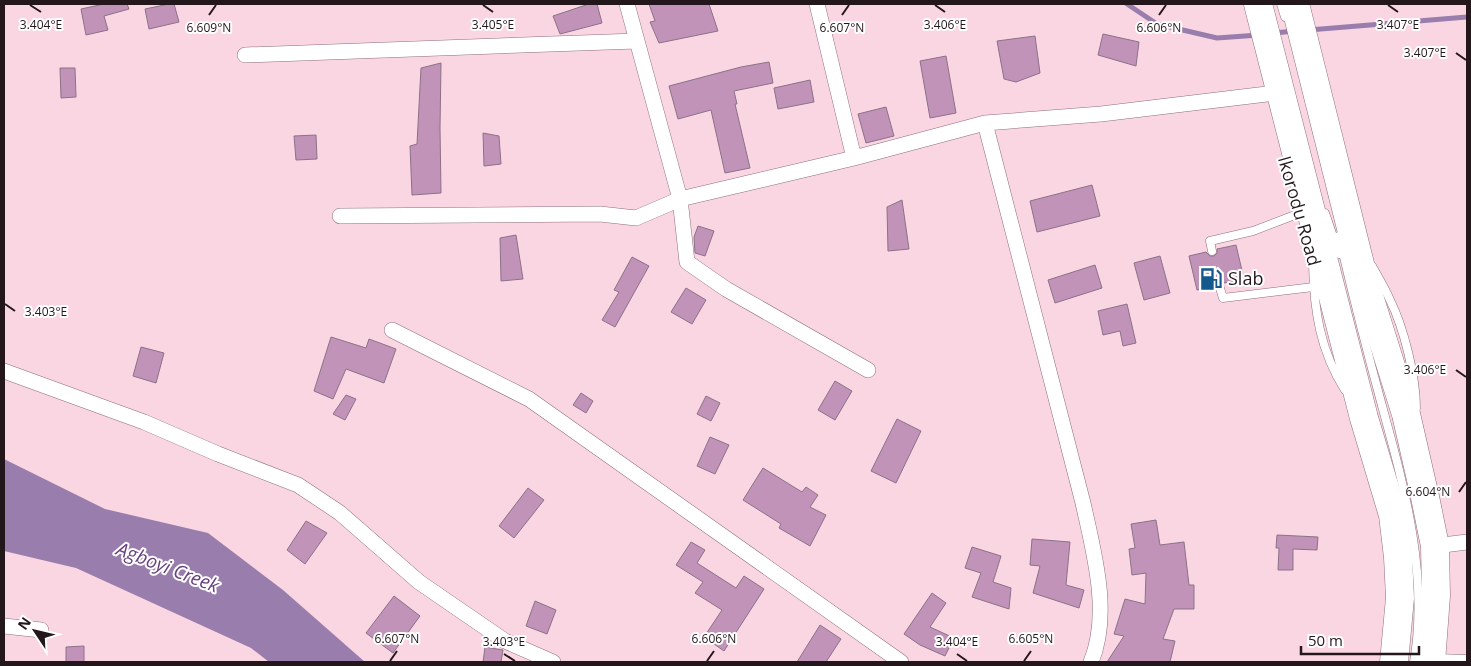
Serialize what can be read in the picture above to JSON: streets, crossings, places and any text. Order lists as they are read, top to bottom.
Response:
{
  "streets": {
    "highway": ["Ikorodu Road"]
  },
  "water": ["Agboyi Creek"],
  "places": {
    "fuel station": ["Slab"]
  },
  "scale_bar": "50 m",
  "north": "top left",
  "coordinates": [
    "3.407°E",
    "3.404°E",
    "3.405°E",
    "3.406°E",
    "6.609°N",
    "6.607°N",
    "6.606°N",
    "3.403°E",
    "6.604°N",
    "6.605°N"
  ]
}
